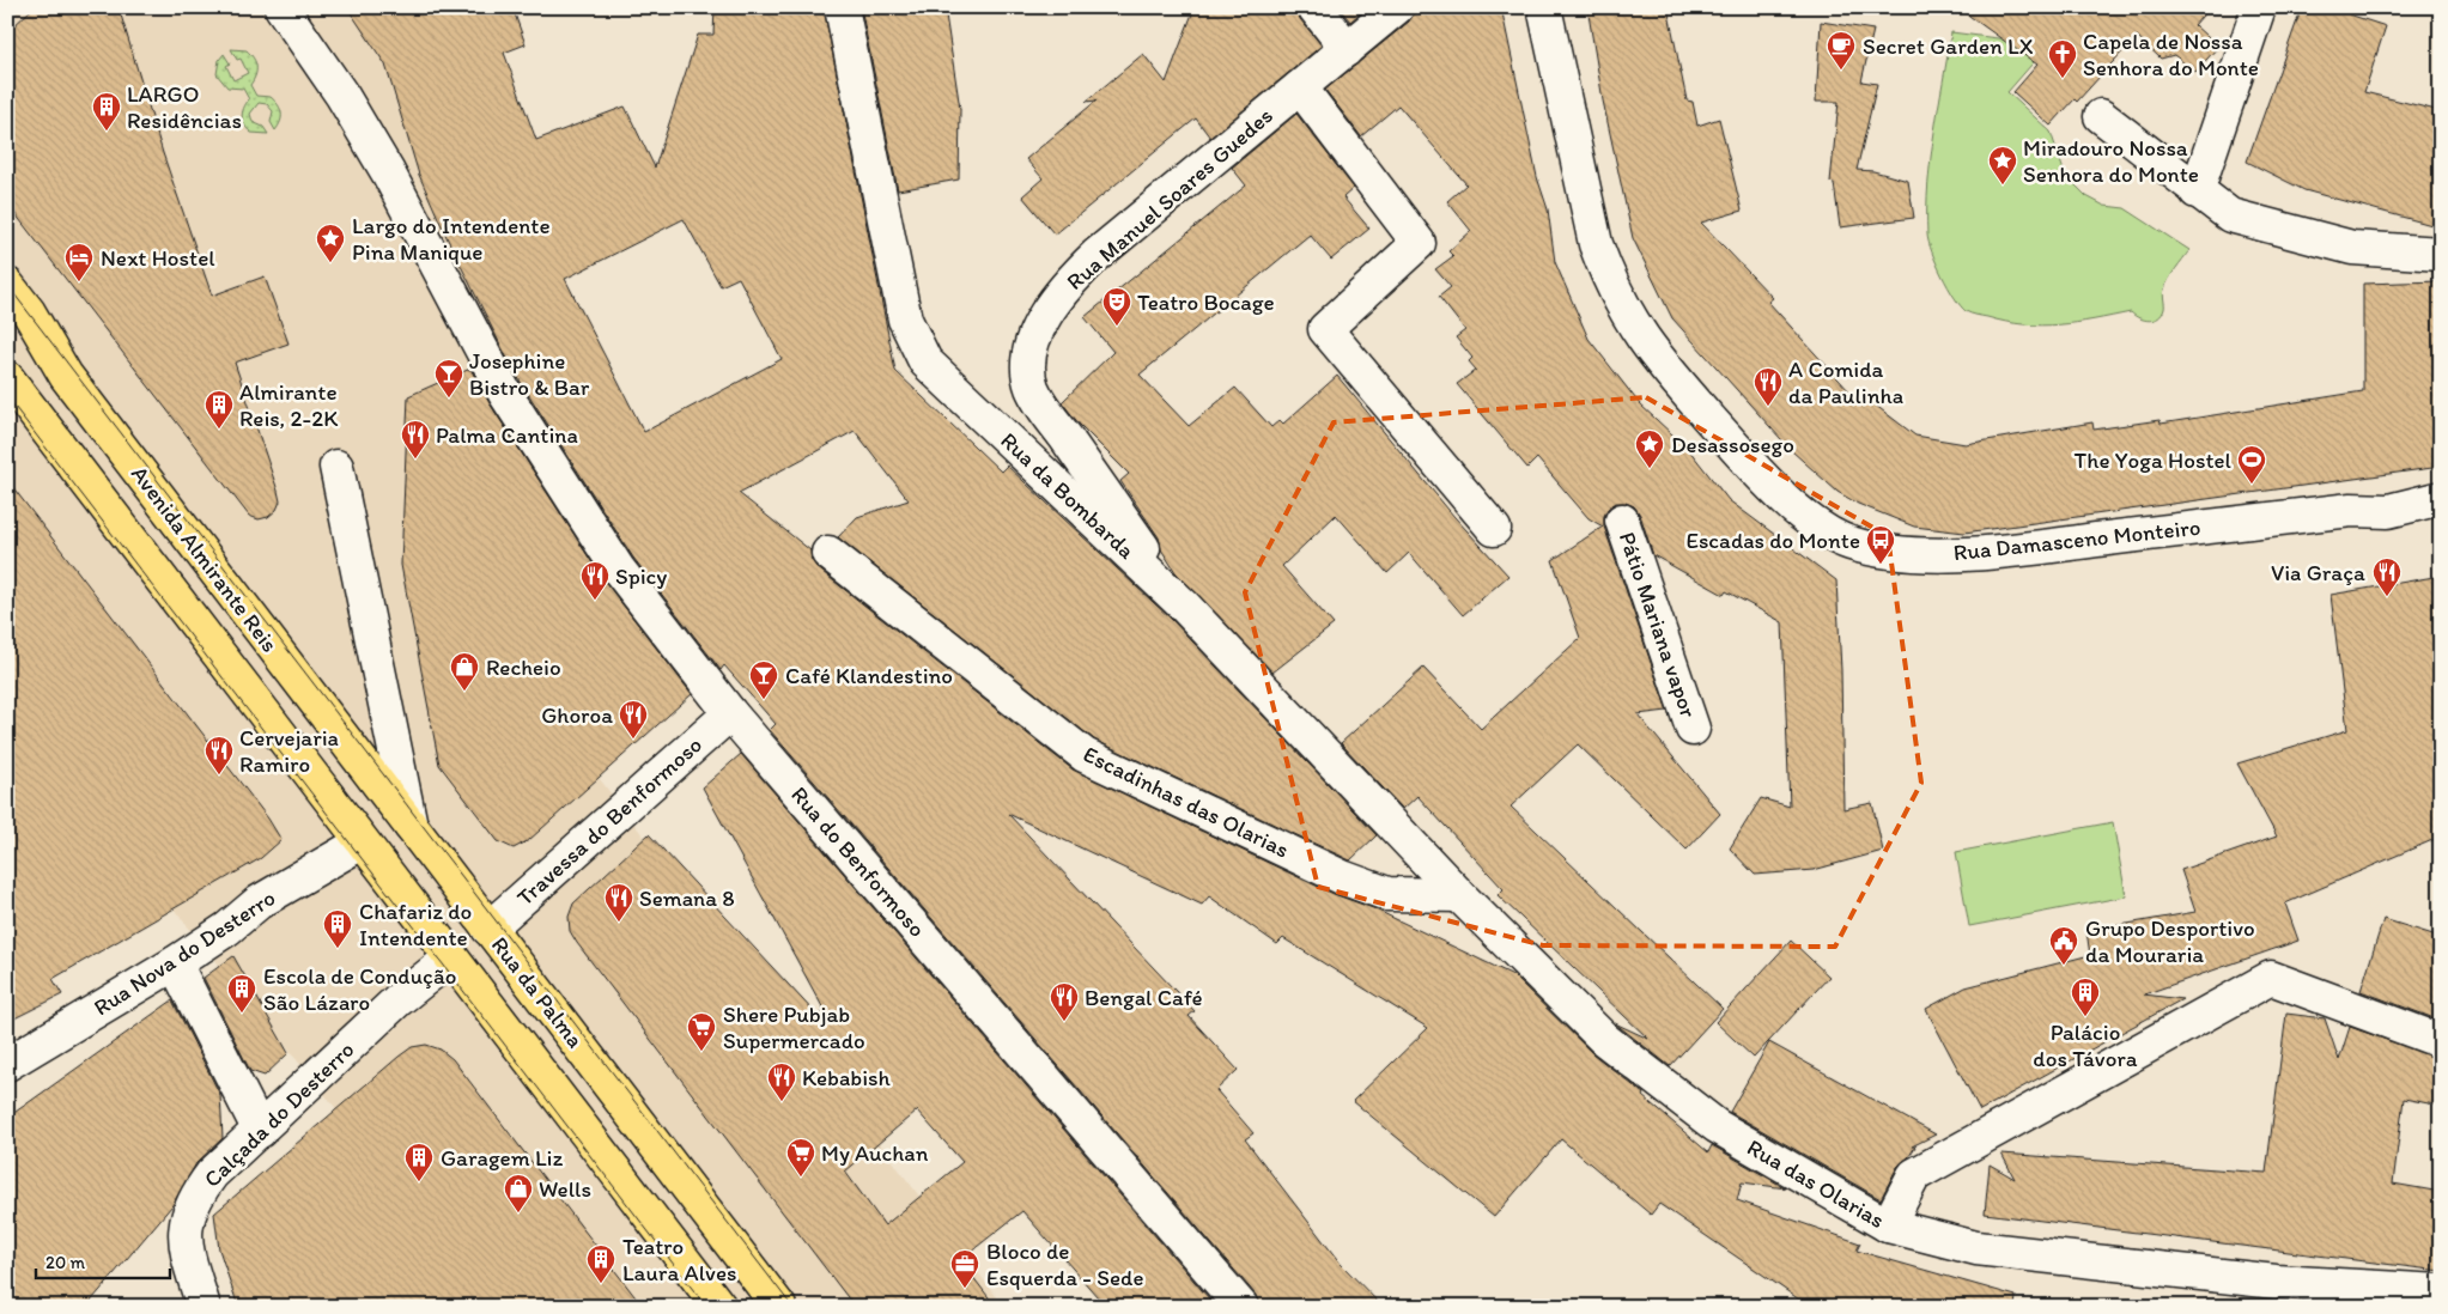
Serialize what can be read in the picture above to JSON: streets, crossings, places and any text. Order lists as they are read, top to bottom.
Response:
{
  "streets": {
    "main road": ["Avenida Almirante Reis", "Rua da Palma"],
    "street": [
      "Rua Manuel Soares Guedes",
      "Rua da Bombarda",
      "Rua Damasceno Monteiro",
      "Pátio Mariana vapor",
      "Escadinhas das Olarias",
      "Travessa do Benformoso",
      "Rua do Benformoso",
      "Rua Nova do Desterro",
      "Calçada do Desterro",
      "Rua das Olarias"
    ]
  },
  "crossings": [
    ["Rua Manuel Soares Guedes", "Rua da Bombarda"],
    ["Rua da Bombarda", "Escadinhas das Olarias"],
    ["Rua da Bombarda", "Rua das Olarias"],
    ["Avenida Almirante Reis", "Rua Nova do Desterro"],
    ["Avenida Almirante Reis", "Rua da Palma"],
    ["Escadinhas das Olarias", "Rua das Olarias"],
    ["Travessa do Benformoso", "Rua do Benformoso"],
    ["Travessa do Benformoso", "Rua da Palma"],
    ["Rua Nova do Desterro", "Rua da Palma"],
    ["Rua da Palma", "Calçada do Desterro"]
  ],
  "places": {
    "cafe": ["Secret Garden LX"],
    "church": ["Capela de Nossa Senhora do Monte"],
    "building": [
      "LARGO Residências",
      "Almirante Reis, 2-2K",
      "Chafariz do Intendente",
      "Escola de Condução São Lázaro",
      "Palácio dos Távora",
      "Garagem Liz",
      "Teatro Laura Alves"
    ],
    "place": ["Miradouro Nossa Senhora do Monte", "Largo do Intendente Pina Manique", "Desassosego"],
    "hotel": ["Next Hostel"],
    "theatre": ["Teatro Bocage"],
    "bar": ["Josephine Bistro & Bar", "Café Klandestino"],
    "restaurant": [
      "A Comida da Paulinha",
      "Palma Cantina",
      "Via Graça",
      "Spicy",
      "Ghoroa",
      "Cervejaria Ramiro",
      "Semana 8",
      "Bengal Café",
      "Kebabish"
    ],
    "sports": ["The Yoga Hostel"],
    "bus stop": ["Escadas do Monte"],
    "shop": ["Recheio", "Wells"],
    "public building": ["Grupo Desportivo da Mouraria"],
    "supermarket": ["Shere Pubjab Supermercado", "My Auchan"],
    "office": ["Bloco de Esquerda - Sede"]
  },
  "scale_bar": "20 m"
}
